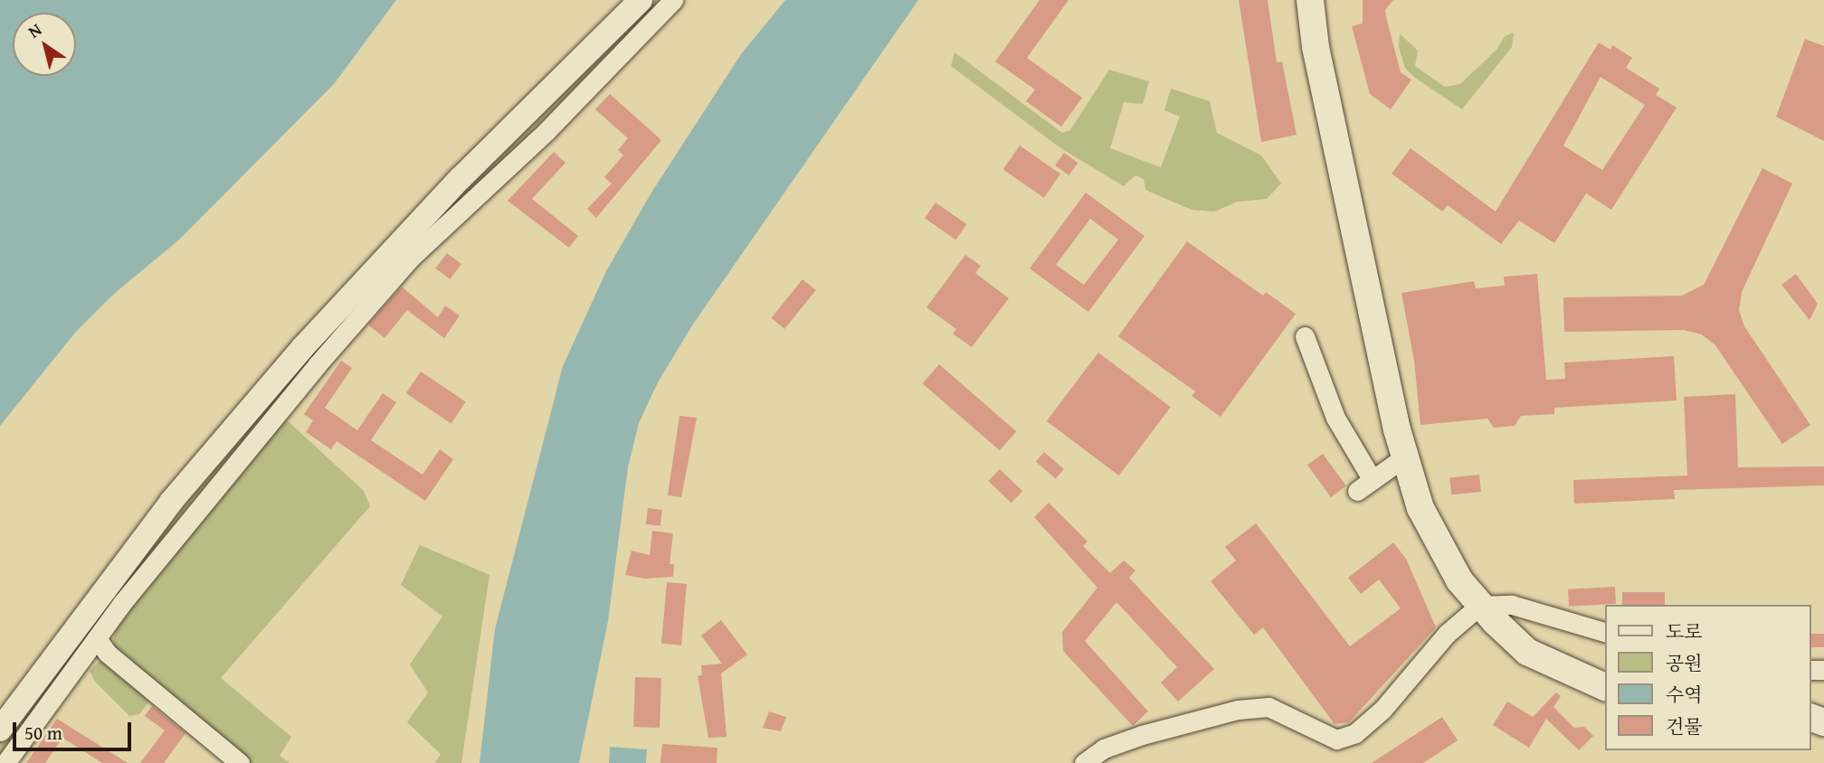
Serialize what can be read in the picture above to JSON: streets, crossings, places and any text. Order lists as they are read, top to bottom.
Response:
{
  "legend": [
    "도로",
    "공원",
    "수역",
    "건물"
  ],
  "scale_bar": "50 m",
  "north": "top left"
}
